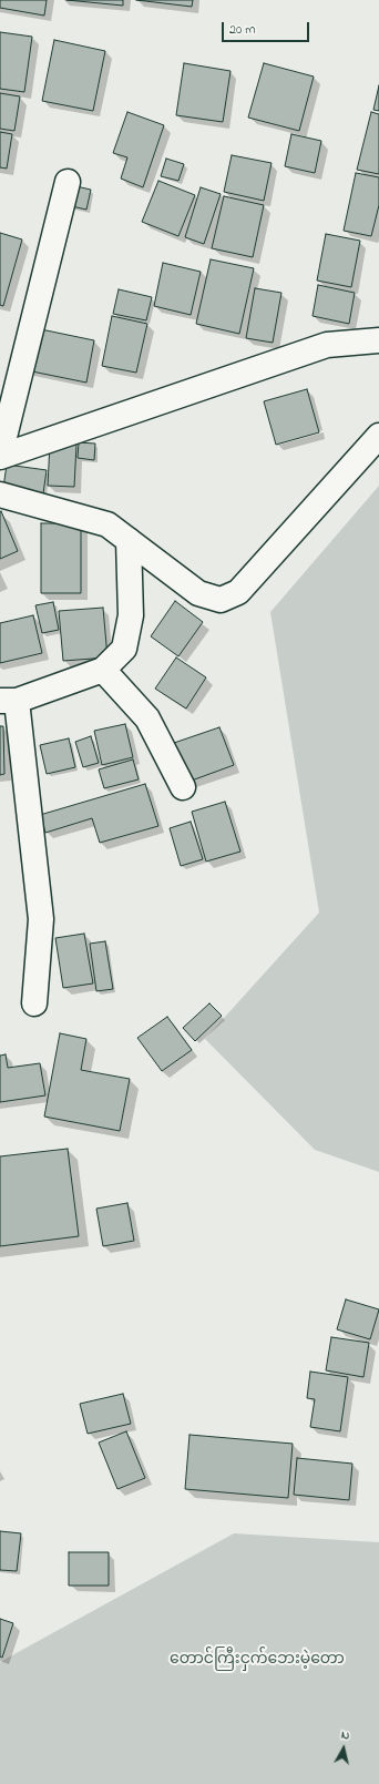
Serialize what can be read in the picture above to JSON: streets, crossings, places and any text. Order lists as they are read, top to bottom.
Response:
{
  "parks": ["တောင်ကြီးငှက်ဘေးမဲ့တော"],
  "scale_bar": "20 m",
  "north": "top"
}
